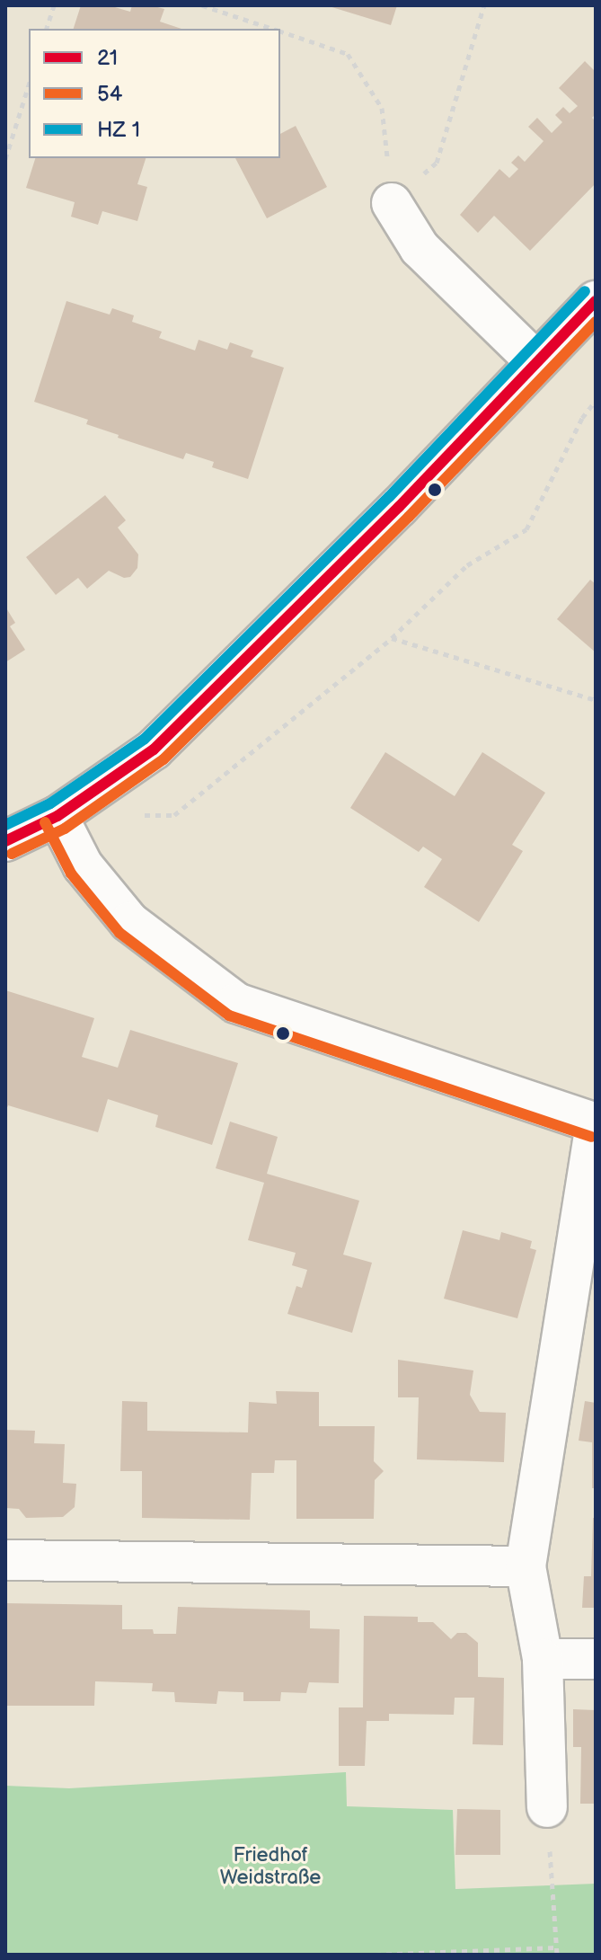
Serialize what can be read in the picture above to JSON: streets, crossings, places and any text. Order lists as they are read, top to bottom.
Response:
{
  "parks": ["Friedhof Weidstraße"],
  "lines": ["transit line 21", "transit line 54"],
  "legend": ["21", "54", "HZ 1"]
}
